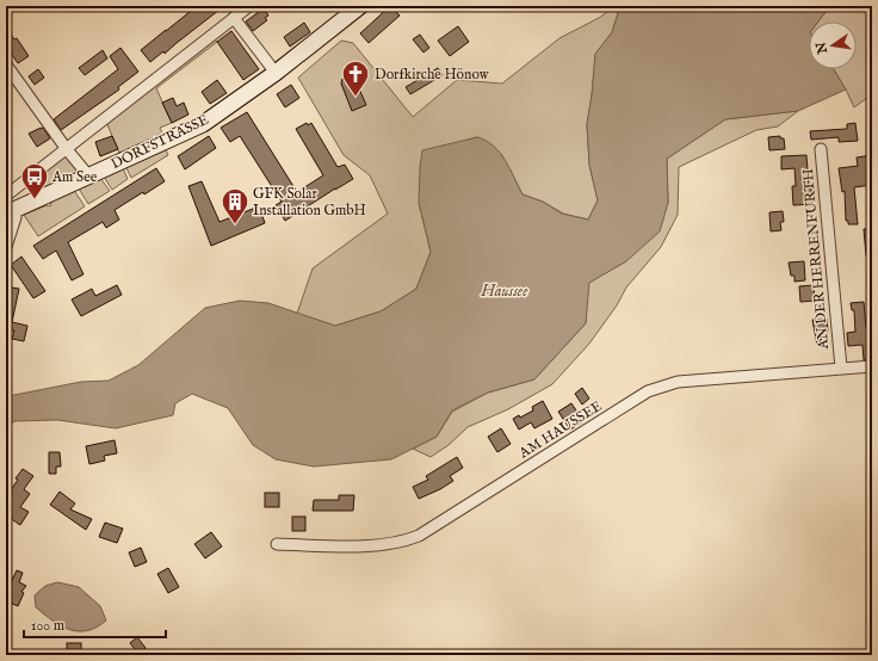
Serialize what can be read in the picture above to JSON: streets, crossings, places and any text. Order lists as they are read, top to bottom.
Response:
{
  "streets": {
    "main road": ["DORFSTRASSE"],
    "street": ["AN DER HERRENFURTH", "AM HAUSSEE"]
  },
  "crossings": [
    ["AN DER HERRENFURTH", "AM HAUSSEE"]
  ],
  "water": ["Haussee"],
  "places": {
    "church": ["Dorfkirche Hönow"],
    "bus stop": ["Am See"],
    "building": ["GFK Solar Installation GmbH"]
  },
  "scale_bar": "100 m",
  "north": "left"
}
